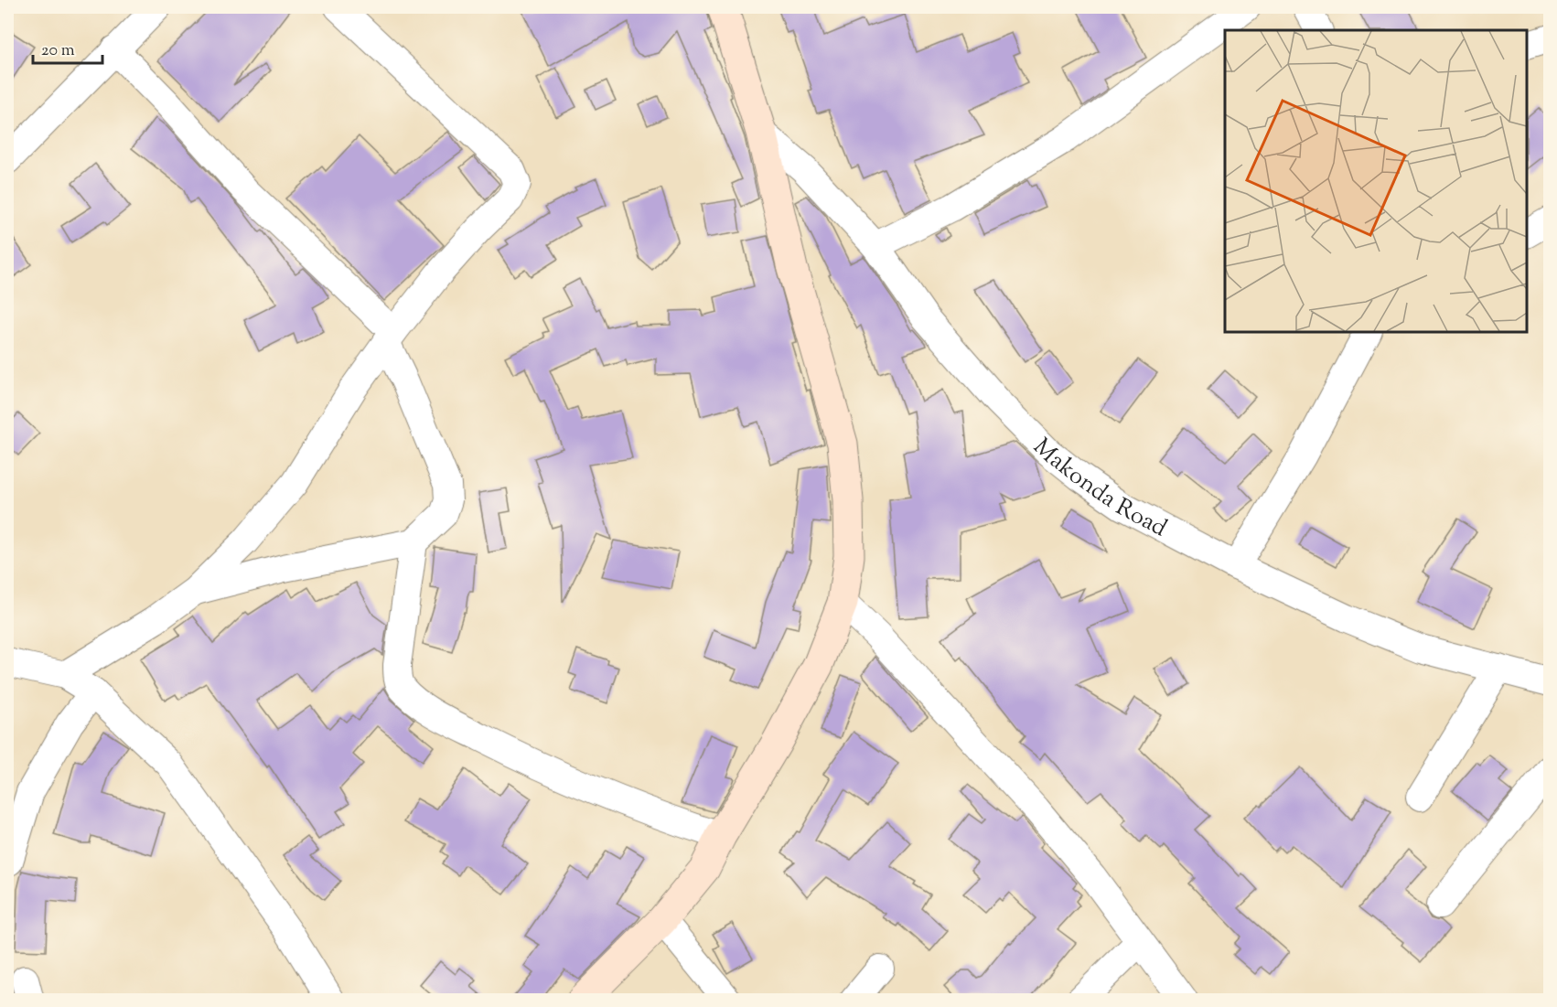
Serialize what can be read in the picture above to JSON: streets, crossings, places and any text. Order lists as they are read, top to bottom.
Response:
{
  "streets": {
    "street": ["Makonda Road"]
  },
  "scale_bar": "20 m"
}
